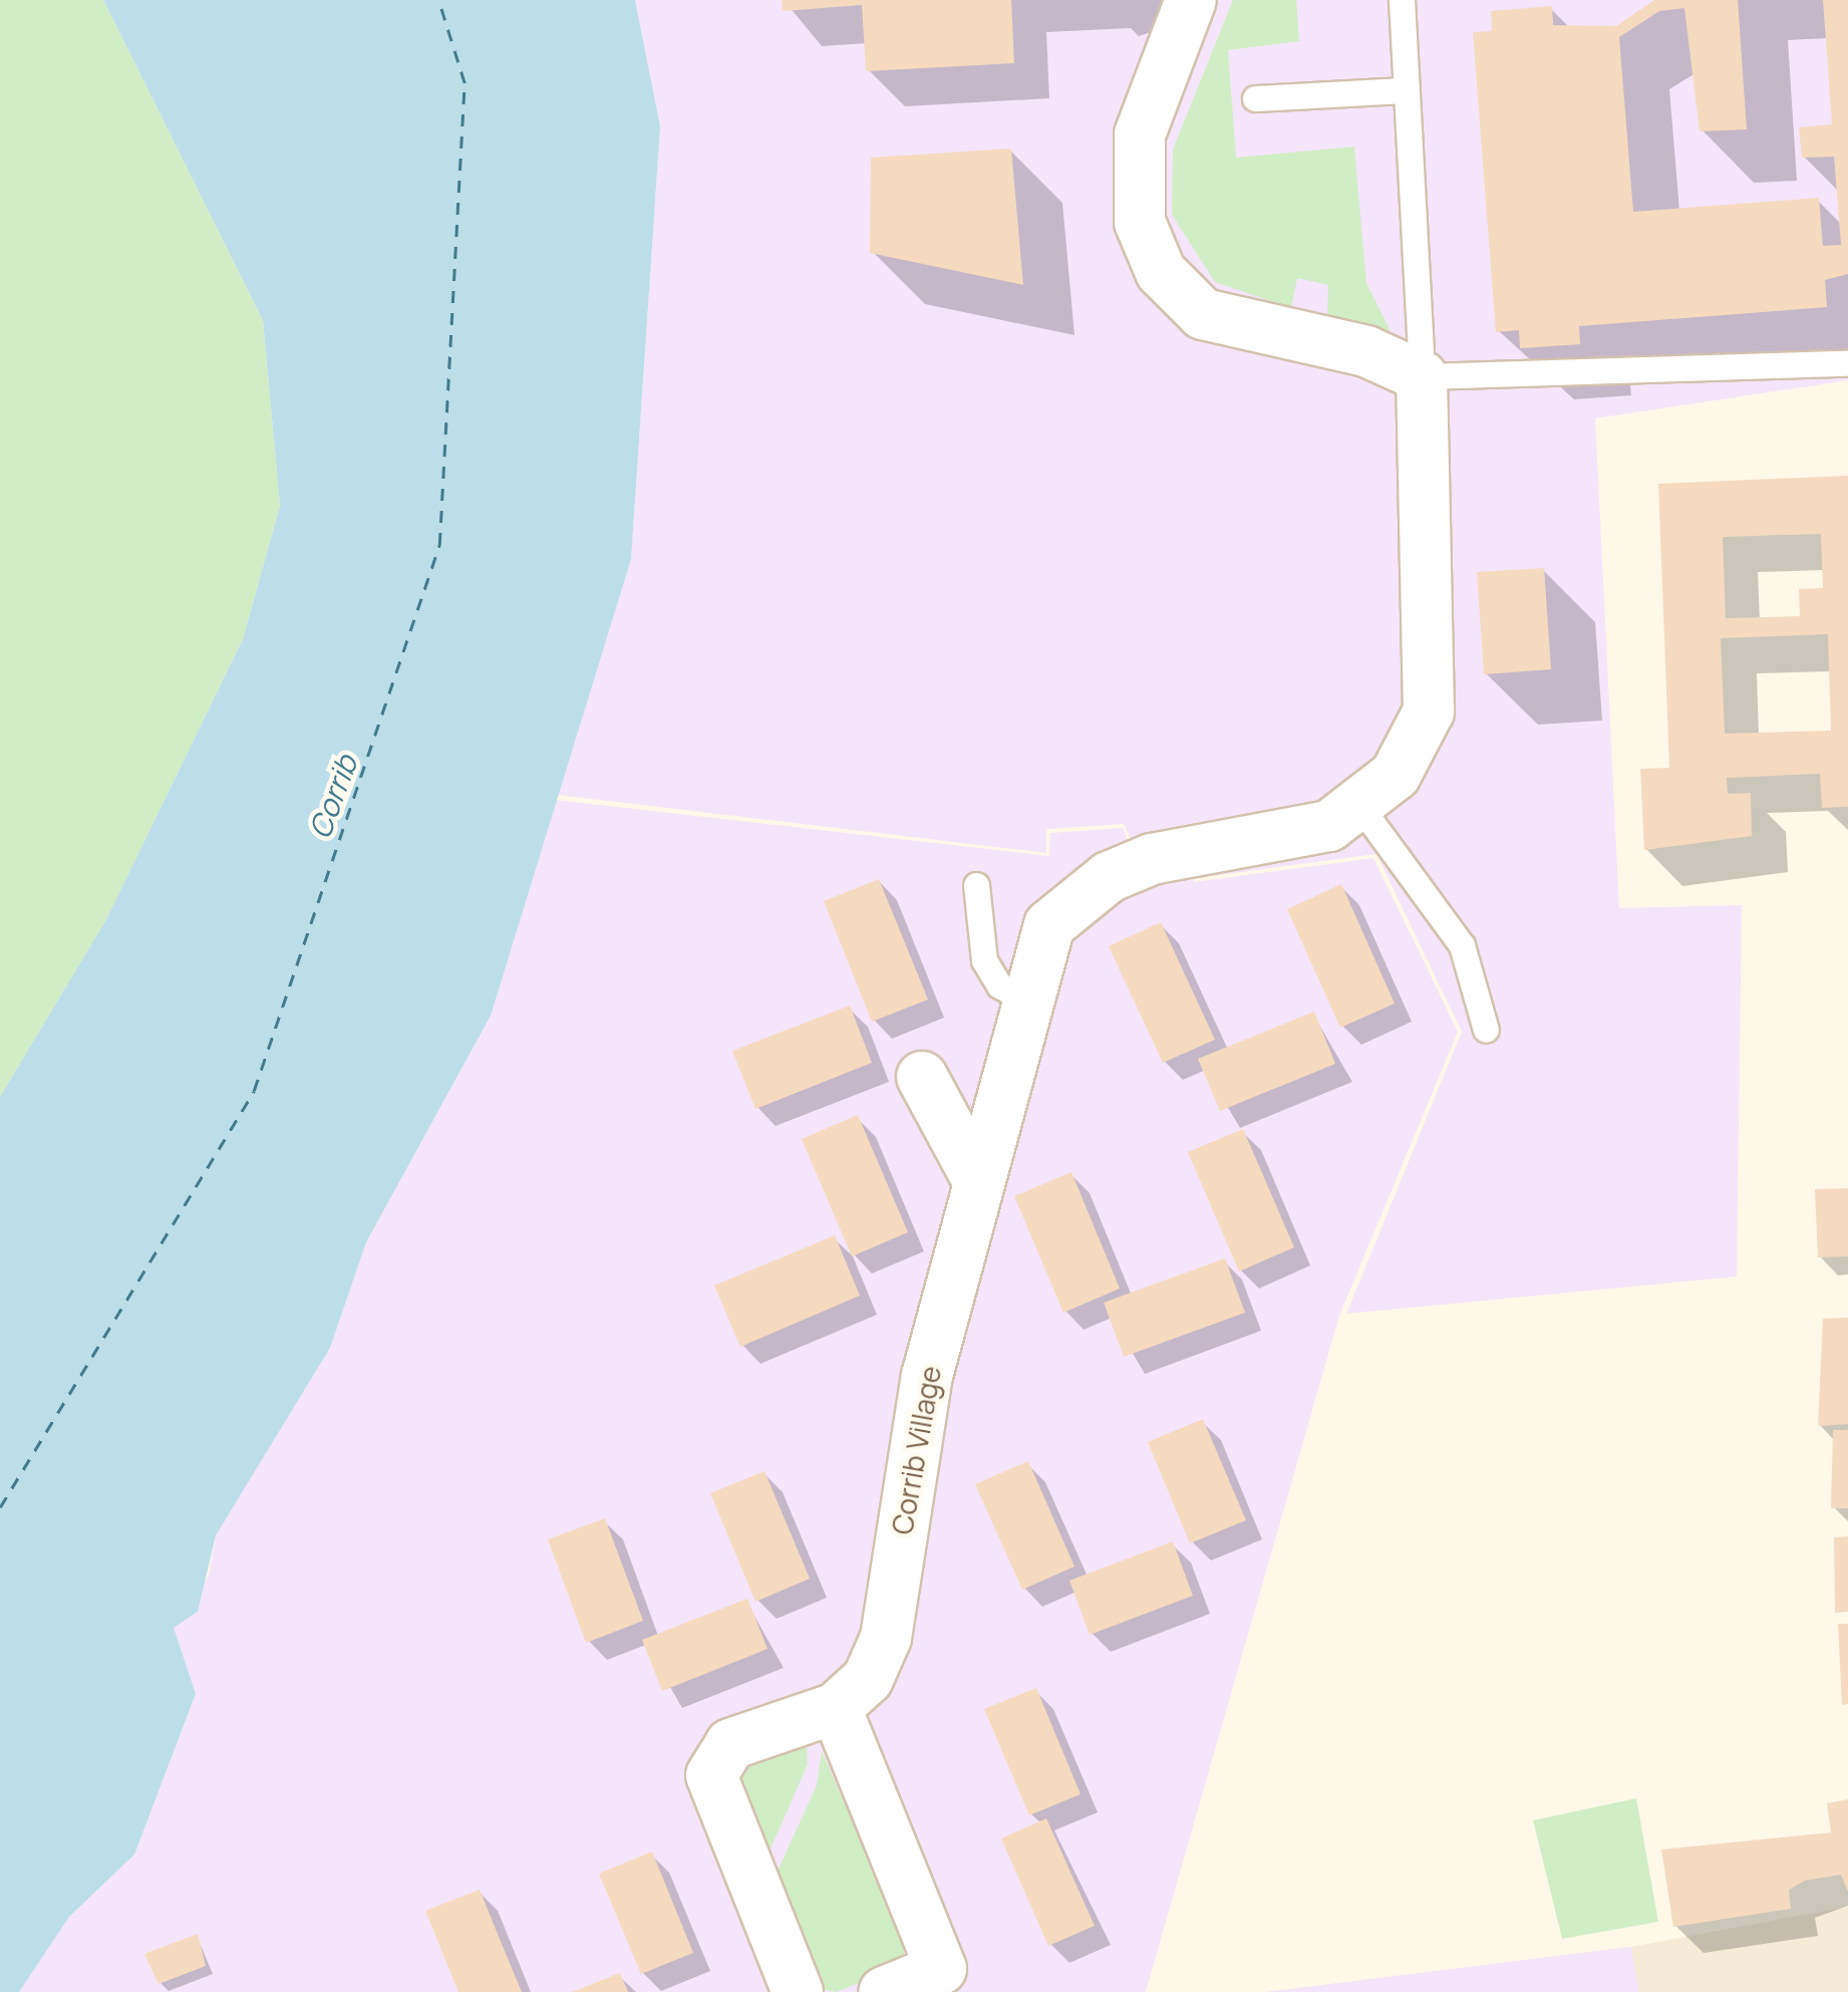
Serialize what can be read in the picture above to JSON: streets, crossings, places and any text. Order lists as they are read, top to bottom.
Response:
{
  "streets": {
    "street": ["Corrib Village"]
  },
  "water": ["Corrib"]
}
